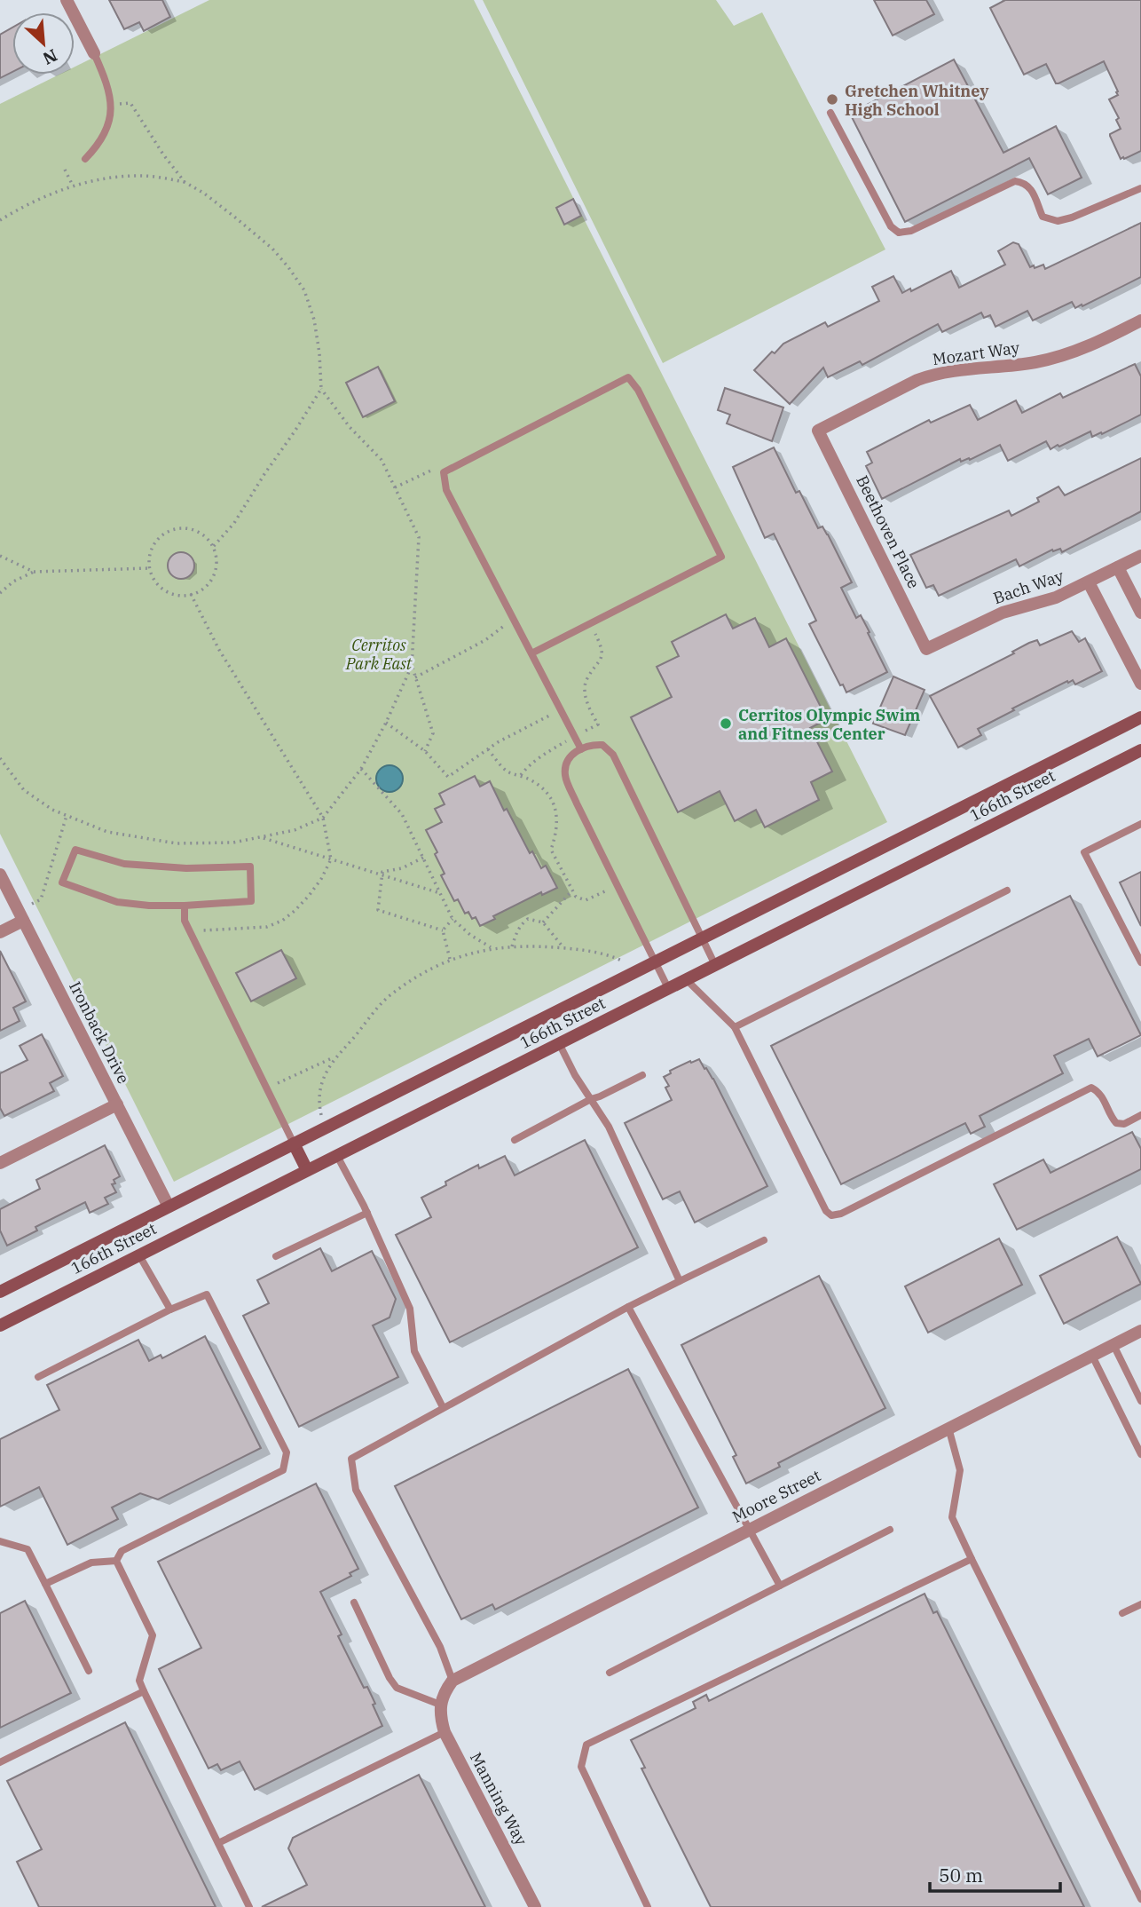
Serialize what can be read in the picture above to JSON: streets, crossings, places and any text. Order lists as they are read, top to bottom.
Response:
{
  "streets": {
    "street": [
      "Mozart Way",
      "Beethoven Place",
      "Bach Way",
      "166th Street",
      "Ironback Drive",
      "Moore Street",
      "Manning Way"
    ]
  },
  "crossings": [
    ["Mozart Way", "Beethoven Place"],
    ["Beethoven Place", "Bach Way"],
    ["166th Street", "Ironback Drive"]
  ],
  "parks": ["Cerritos Park East"],
  "places": ["Gretchen Whitney High School", "Cerritos Olympic Swim and Fitness Center"],
  "scale_bar": "50 m",
  "north": "bottom right"
}
